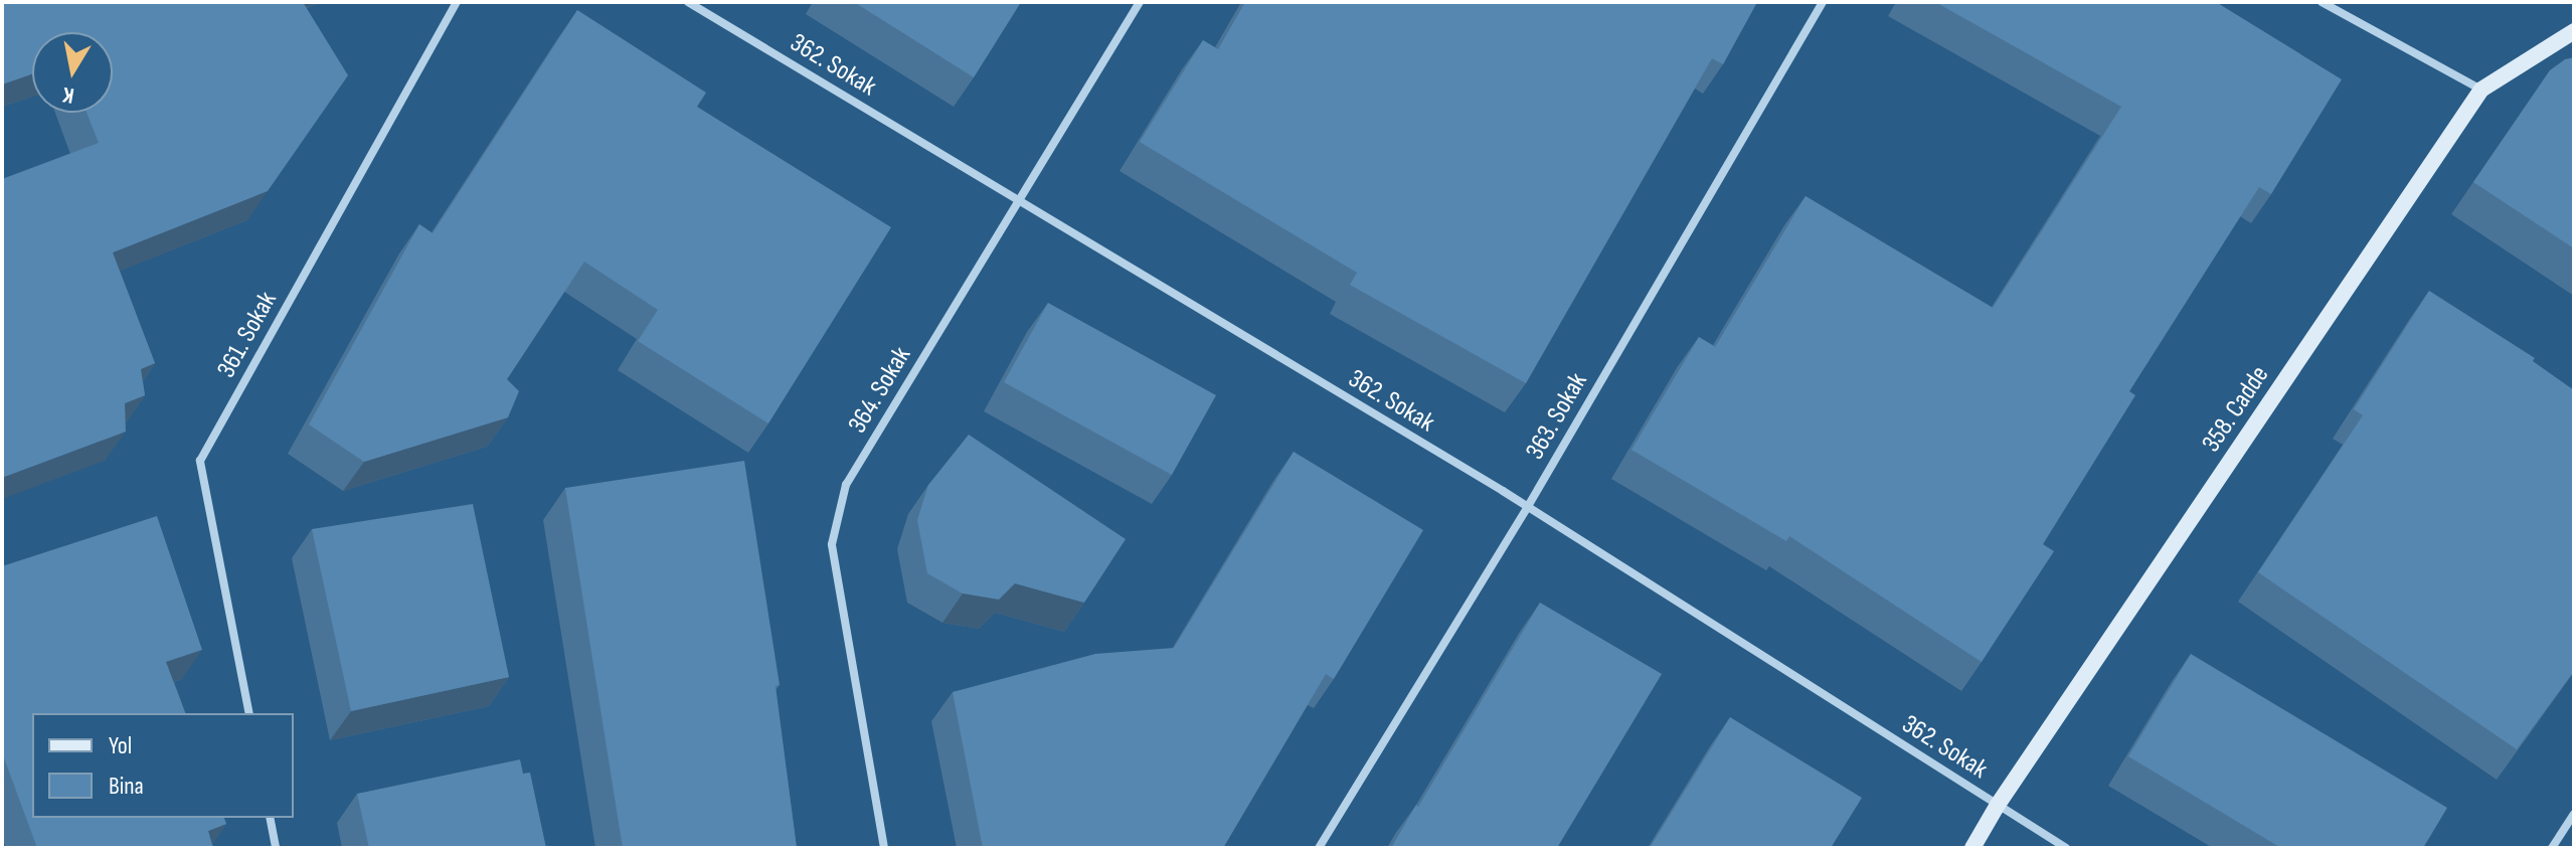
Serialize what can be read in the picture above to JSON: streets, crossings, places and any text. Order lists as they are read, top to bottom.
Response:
{
  "streets": {
    "street": [
      "362. Sokak",
      "361. Sokak",
      "364. Sokak",
      "358. Cadde",
      "363. Sokak"
    ]
  },
  "crossings": [
    ["362. Sokak", "364. Sokak"],
    ["362. Sokak", "358. Cadde"],
    ["362. Sokak", "363. Sokak"]
  ],
  "legend": ["Yol", "Bina"],
  "north": "bottom"
}
